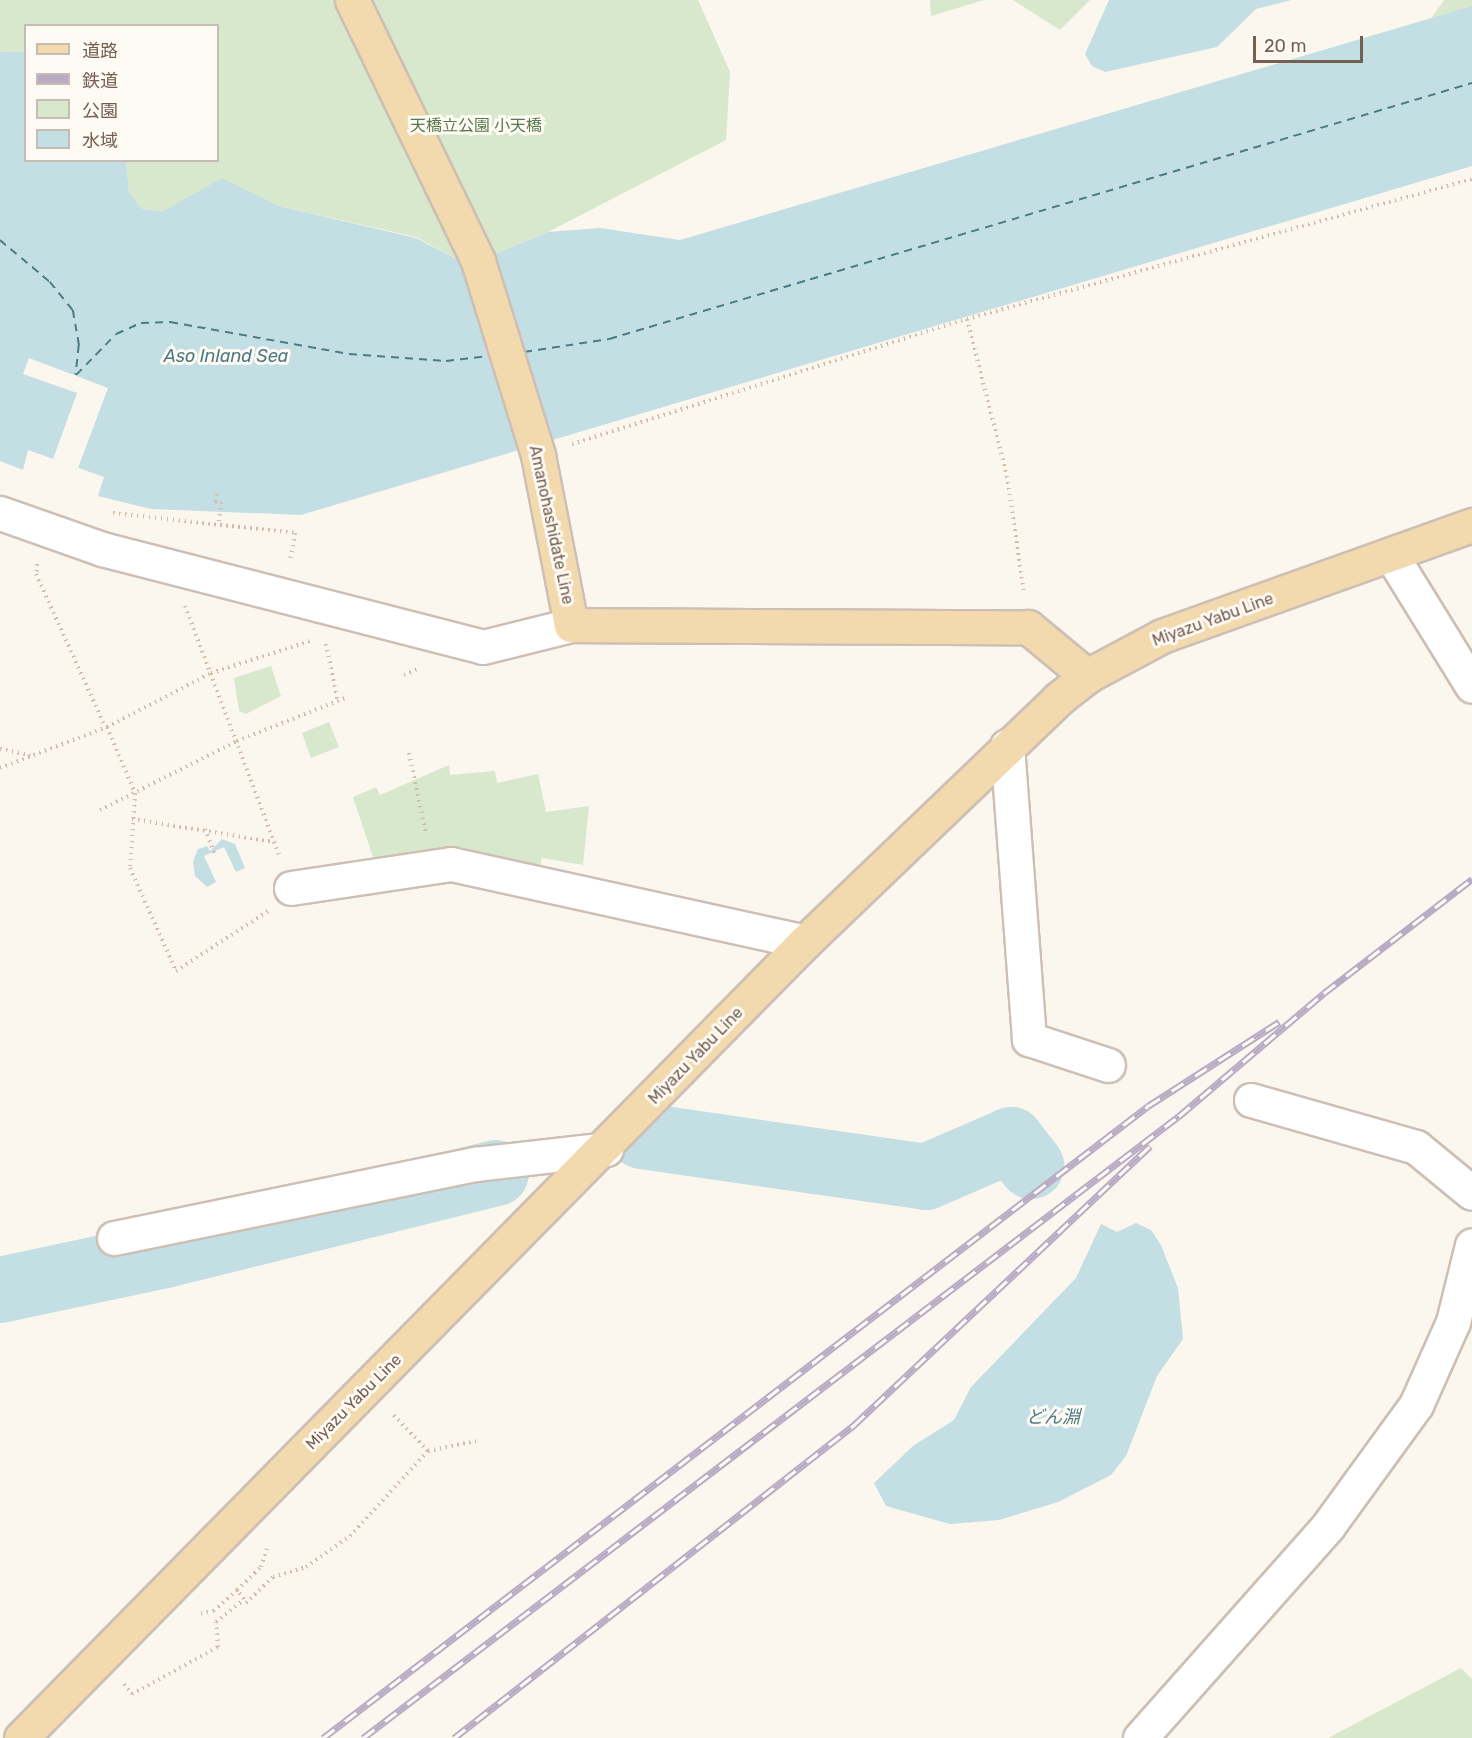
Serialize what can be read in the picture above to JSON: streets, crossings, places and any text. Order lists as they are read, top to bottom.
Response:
{
  "streets": {
    "main road": ["Amanohashidate Line", "Miyazu Yabu Line"]
  },
  "water": ["Aso Inland Sea", "どん淵"],
  "parks": ["天橋立公園 小天橋"],
  "legend": [
    "道路",
    "鉄道",
    "公園",
    "水域"
  ],
  "scale_bar": "20 m"
}
